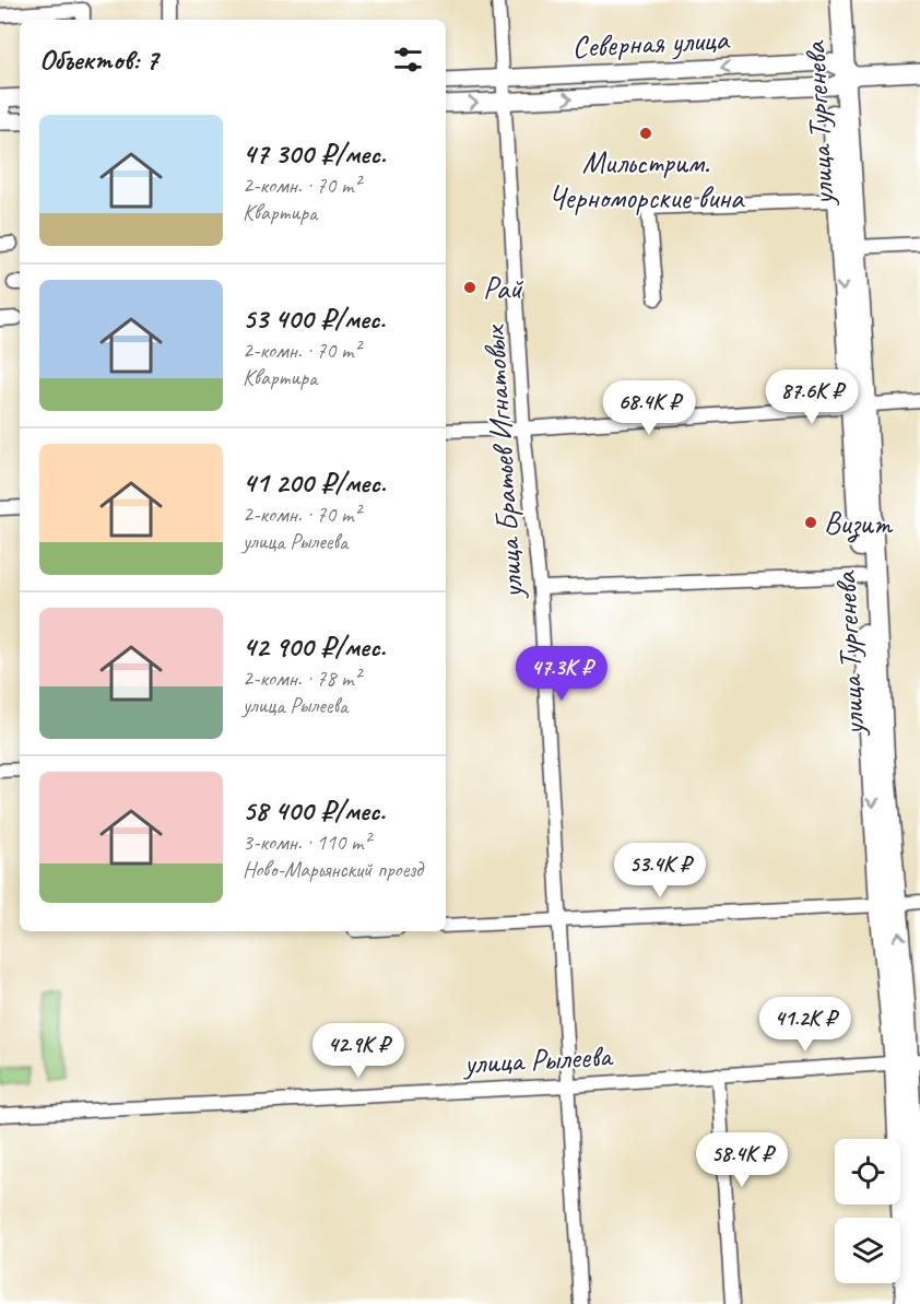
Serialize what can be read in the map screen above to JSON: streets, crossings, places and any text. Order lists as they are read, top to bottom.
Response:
{
  "streets": {
    "highway": ["улица Тургенева"],
    "main road": ["Северная улица"],
    "street": ["улица Братьев Игнатовых", "улица Рылеева"]
  },
  "crossings": [
    ["Северная улица", "улица Тургенева"],
    ["Северная улица", "улица Братьев Игнатовых"],
    ["улица Тургенева", "улица Рылеева"],
    ["улица Братьев Игнатовых", "улица Рылеева"]
  ],
  "places": ["Мильстрим. Черноморские вина", "Рай", "Визит"],
  "page": {
    "heading": "Объектов: 7",
    "list": [
      {
        "name": "47 300 ₽/мес.",
        "note": "2-комн. · 70 m² · Квартира"
      },
      {
        "name": "53 400 ₽/мес.",
        "note": "2-комн. · 70 m² · Квартира"
      },
      {
        "name": "41 200 ₽/мес.",
        "note": "2-комн. · 70 m² · улица Рылеева"
      },
      {
        "name": "42 900 ₽/мес.",
        "note": "2-комн. · 78 m² · улица Рылеева"
      },
      {
        "name": "58 400 ₽/мес.",
        "note": "3-комн. · 110 m² · Ново-Марьянский проезд"
      }
    ],
    "price": [
      "87.6K ₽",
      "68.4K ₽",
      "47.3K ₽",
      "53.4K ₽",
      "41.2K ₽",
      "42.9K ₽",
      "58.4K ₽"
    ]
  }
}
